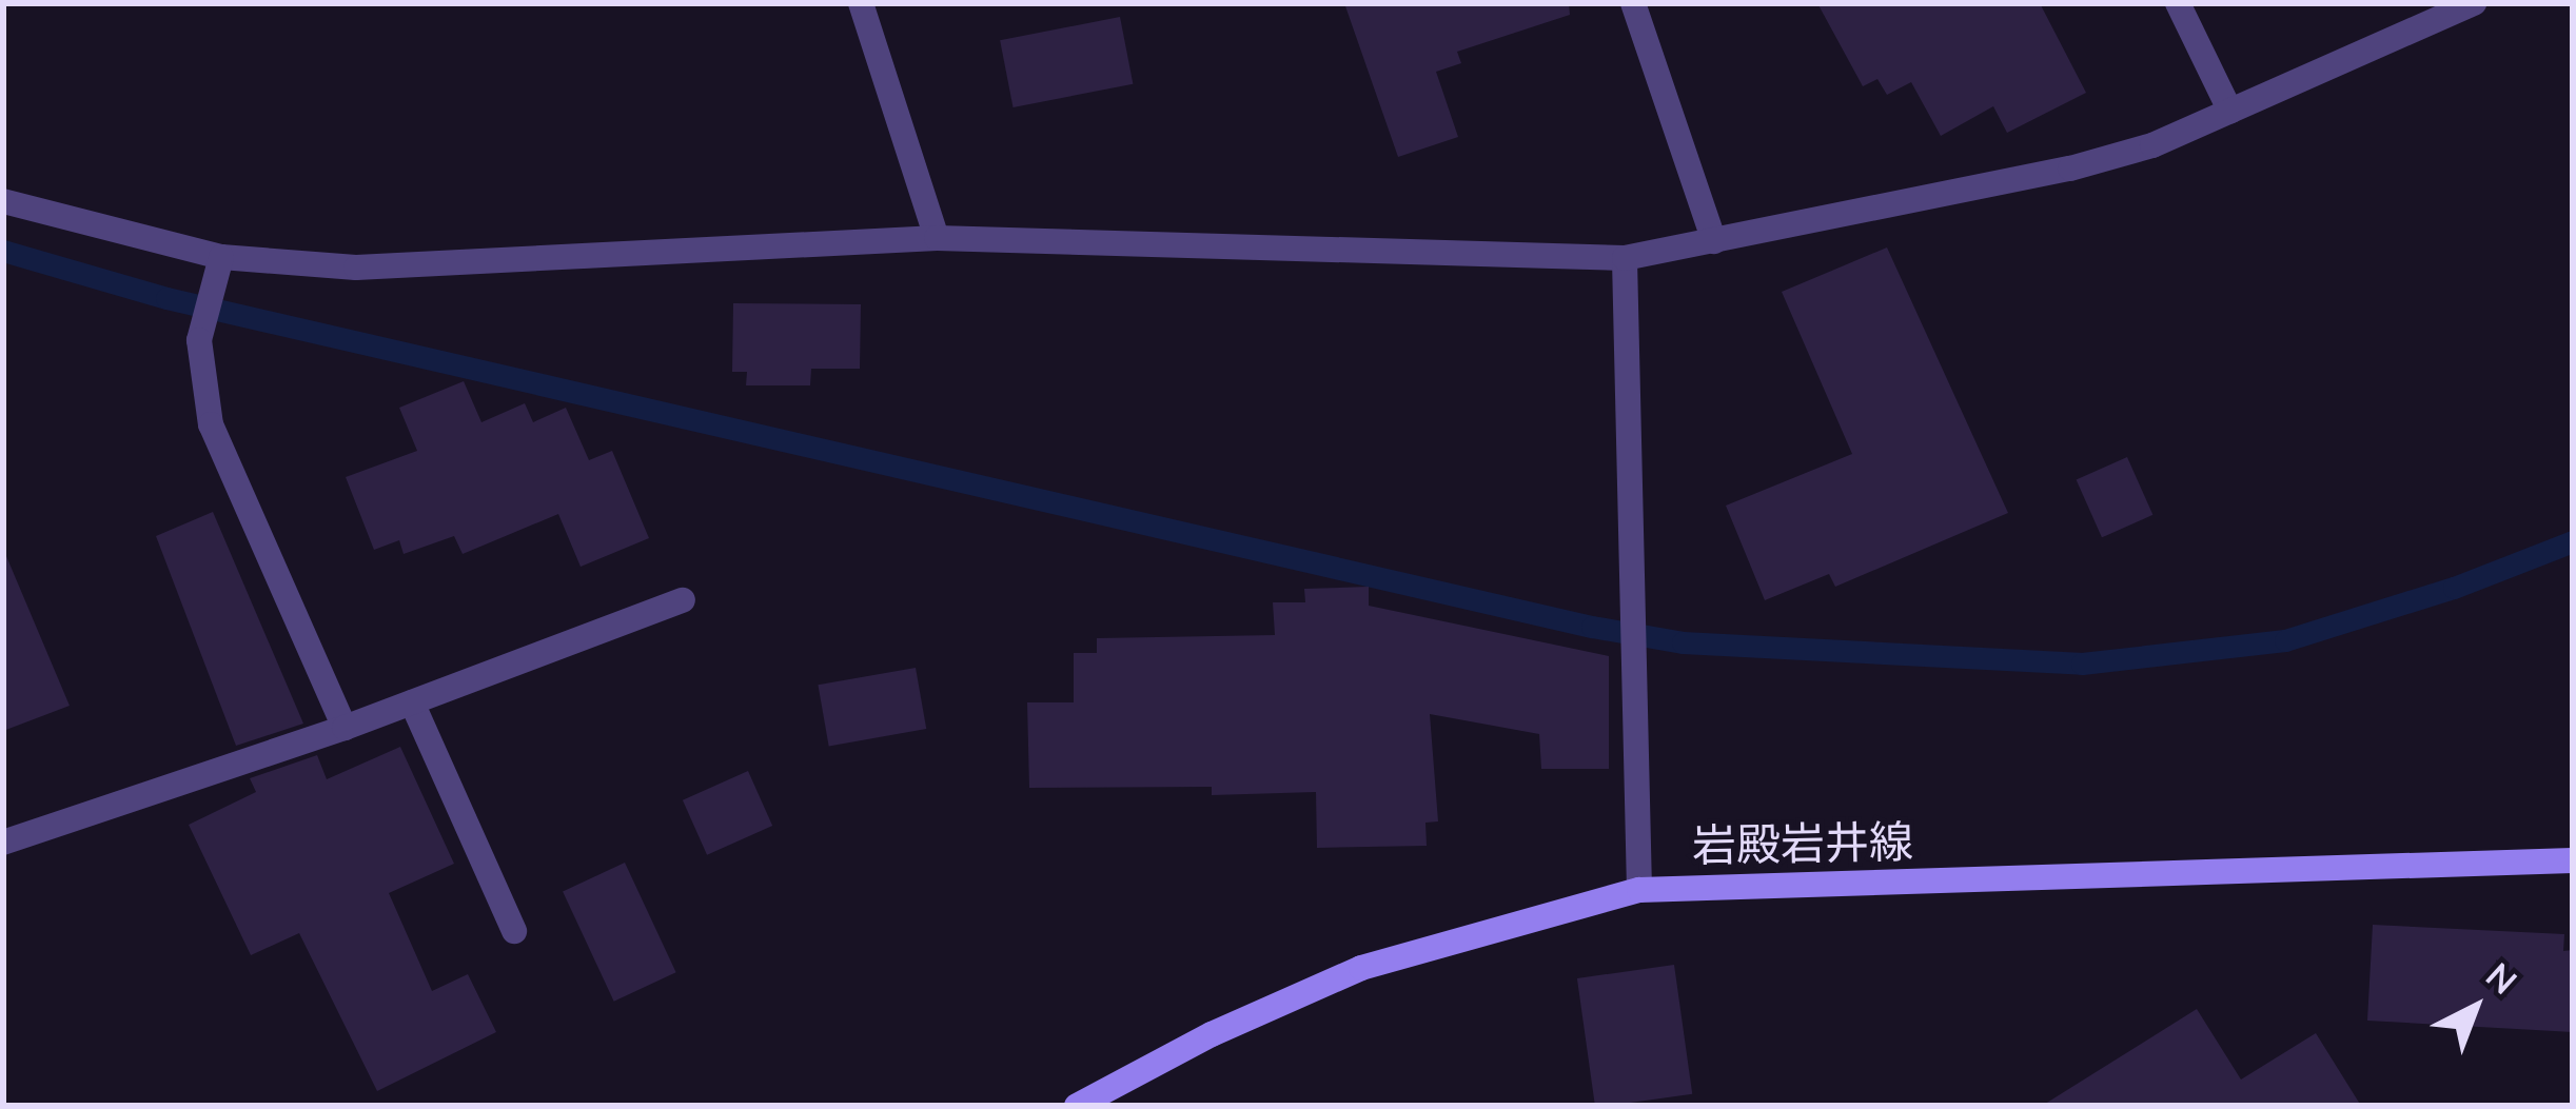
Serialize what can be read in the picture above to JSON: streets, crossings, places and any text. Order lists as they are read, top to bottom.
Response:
{
  "streets": {
    "main road": ["岩殿岩井線"]
  },
  "north": "top right"
}
